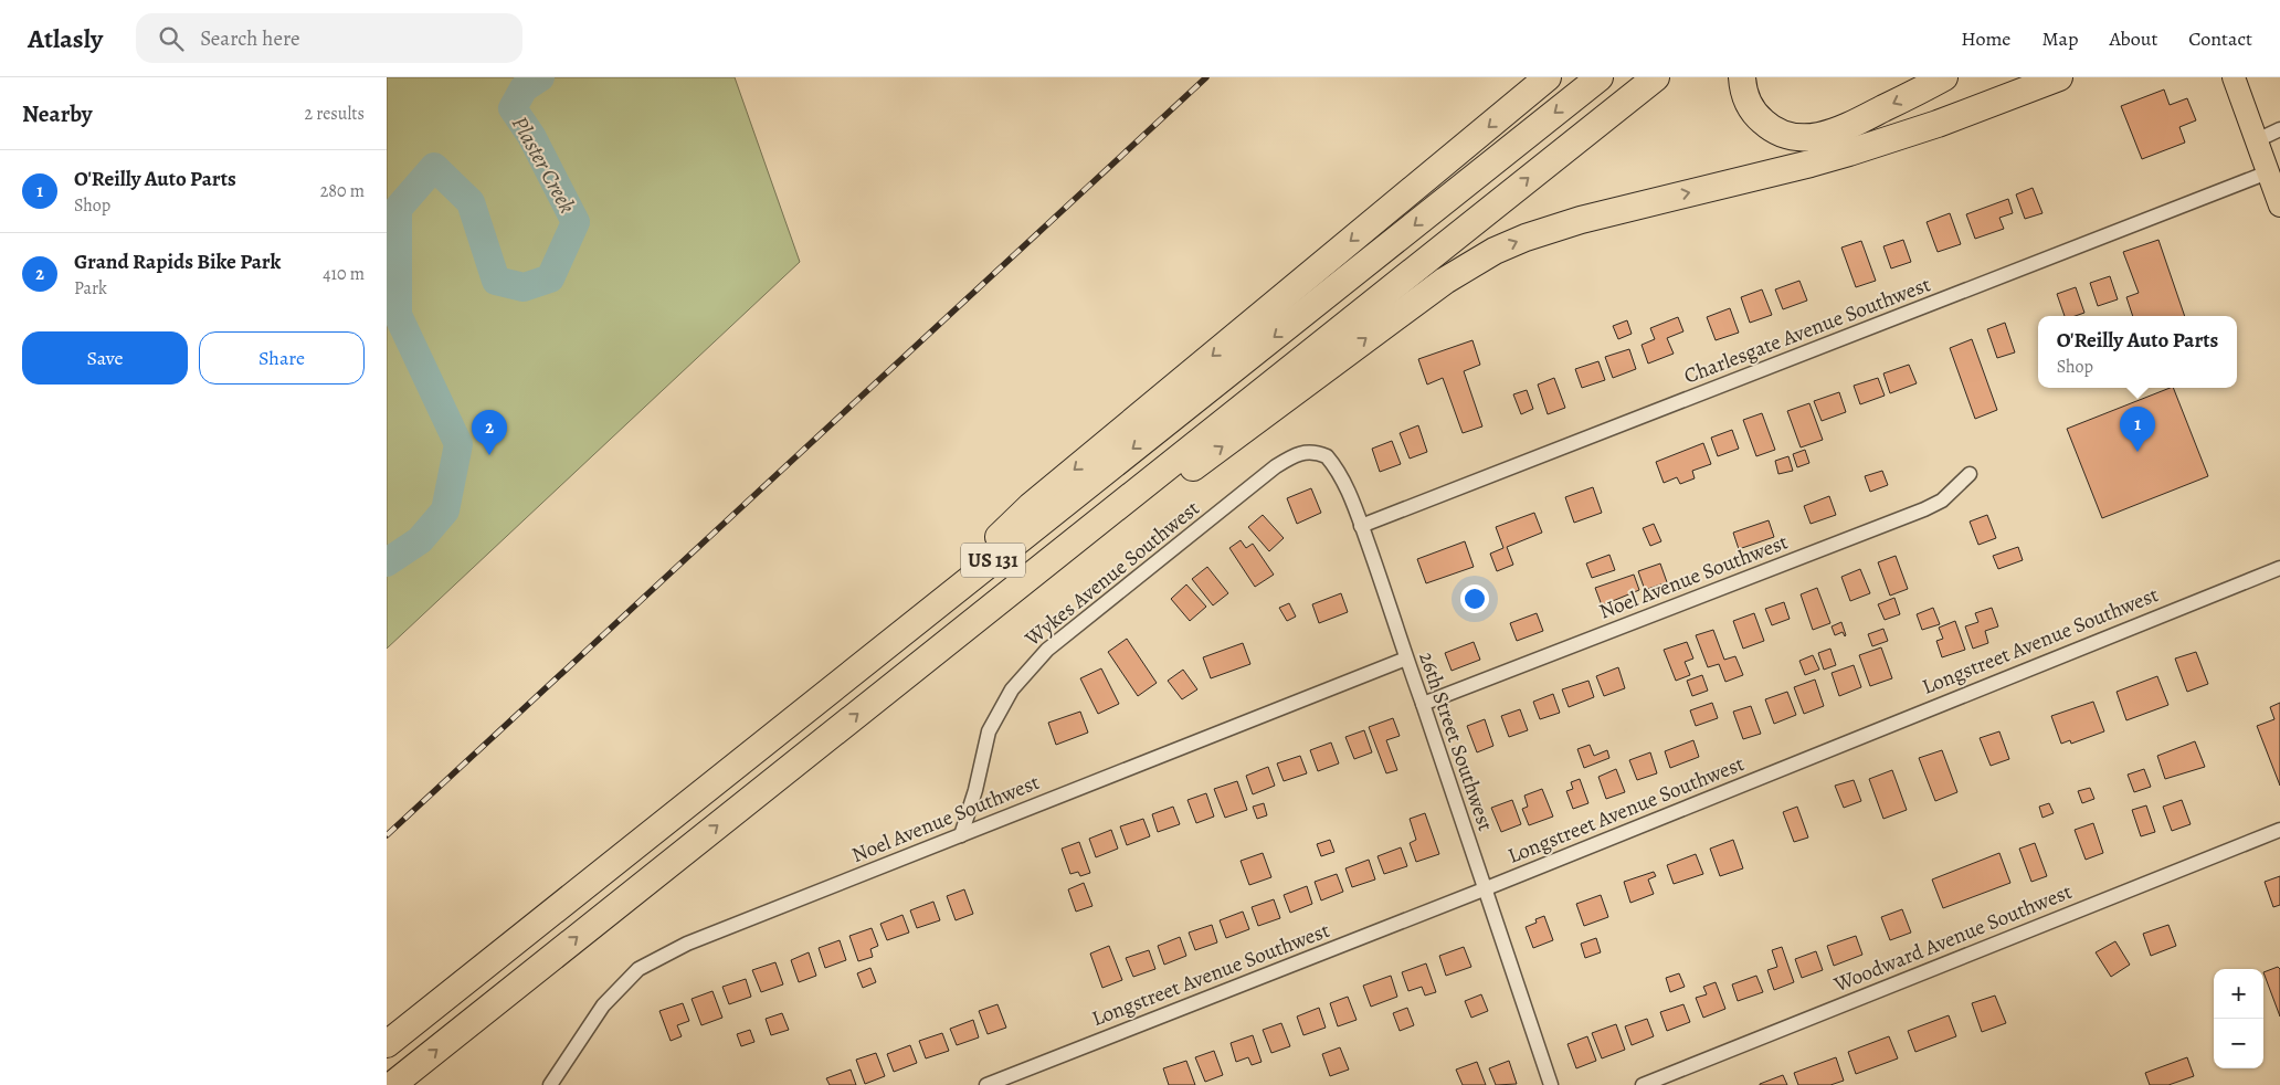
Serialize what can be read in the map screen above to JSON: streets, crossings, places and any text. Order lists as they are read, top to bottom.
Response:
{
  "streets": {
    "highway": ["US 131"],
    "street": [
      "Charlesgate Avenue Southwest",
      "Wykes Avenue Southwest",
      "Noel Avenue Southwest",
      "Longstreet Avenue Southwest",
      "26th Street Southwest",
      "Woodward Avenue Southwest"
    ]
  },
  "crossings": [
    ["Charlesgate Avenue Southwest", "26th Street Southwest"],
    ["Wykes Avenue Southwest", "Noel Avenue Southwest"],
    ["Wykes Avenue Southwest", "26th Street Southwest"],
    ["Noel Avenue Southwest", "26th Street Southwest"],
    ["Longstreet Avenue Southwest", "26th Street Southwest"]
  ],
  "water": ["Plaster Creek"],
  "page": {
    "header": "Atlasly",
    "search": "Search here",
    "nav": [
      "Home",
      "Map",
      "About",
      "Contact"
    ],
    "heading": ["Nearby", "2 results"],
    "list": [
      {
        "mark": "1",
        "name": "O'Reilly Auto Parts",
        "note": "Shop",
        "value": "280 m"
      },
      {
        "mark": "2",
        "name": "Grand Rapids Bike Park",
        "note": "Park",
        "value": "410 m"
      }
    ],
    "buttons": ["Save", "Share"],
    "popup": ["O'Reilly Auto Parts", "Shop"],
    "pins": ["1", "2"],
    "map_buttons": ["+", "−"]
  }
}
